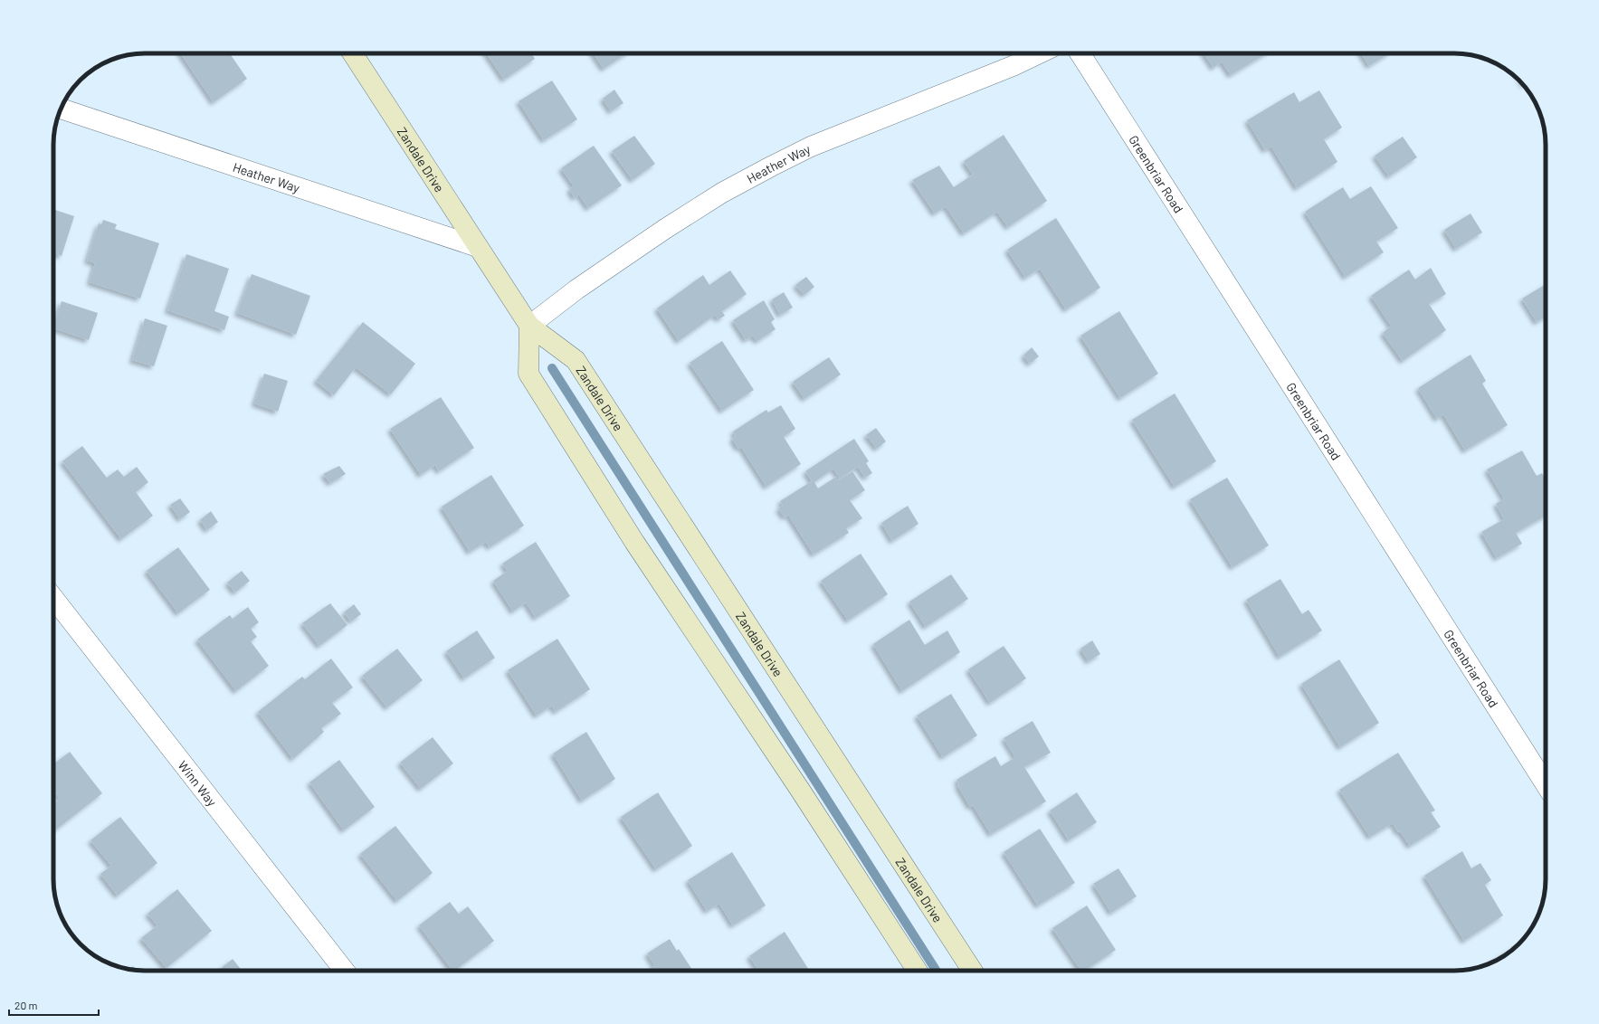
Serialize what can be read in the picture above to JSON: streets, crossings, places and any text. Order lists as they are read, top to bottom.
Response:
{
  "streets": {
    "street": [
      "Zandale Drive",
      "Heather Way",
      "Greenbriar Road",
      "Winn Way"
    ]
  },
  "crossings": [
    ["Zandale Drive", "Heather Way"]
  ],
  "scale_bar": "20 m"
}
